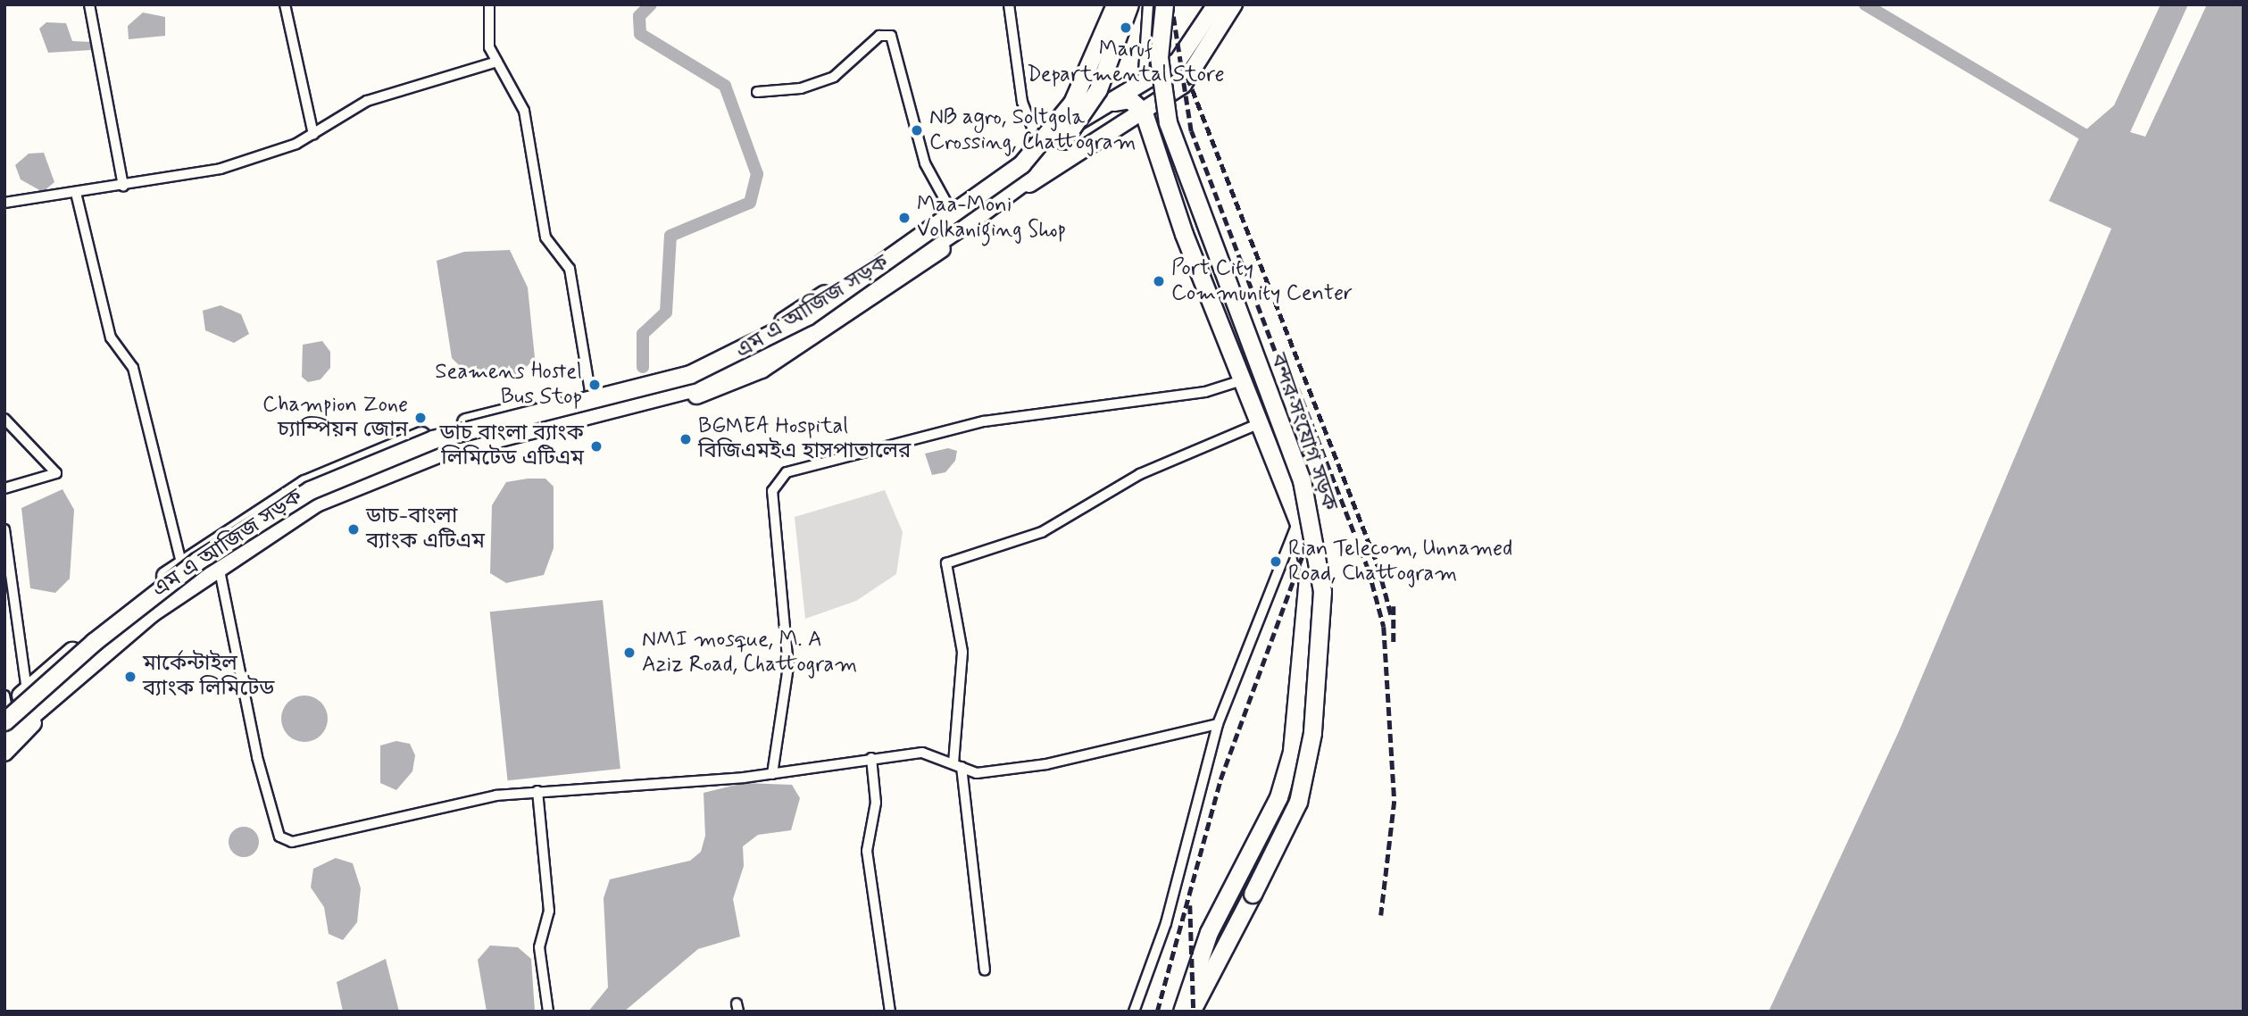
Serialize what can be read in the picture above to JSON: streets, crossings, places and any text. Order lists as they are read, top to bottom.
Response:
{
  "streets": {
    "highway": ["বন্দর সংযোগ সড়ক"],
    "main road": ["এম এ আজিজ সড়ক"]
  },
  "places": [
    "Maruf Departmental Store",
    "NB agro, Soltgola Crossing, Chattogram",
    "Maa-Moni Volkaniging Shop",
    "Port City Community Center",
    "Seamens Hostel Bus Stop",
    "Champion Zone চ্যাম্পিয়ন জোন",
    "BGMEA Hospital বিজিএমইএ হাসপাতালের",
    "ডাচ বাংলা ব্যাংক লিমিটেড এটিএম",
    "ডাচ-বাংলা ব্যাংক এটিএম",
    "Rian Telecom, Unnamed Road, Chattogram",
    "NMI mosque, M. A Aziz Road, Chattogram",
    "মার্কেন্টাইল ব্যাংক লিমিটেড"
  ]
}
